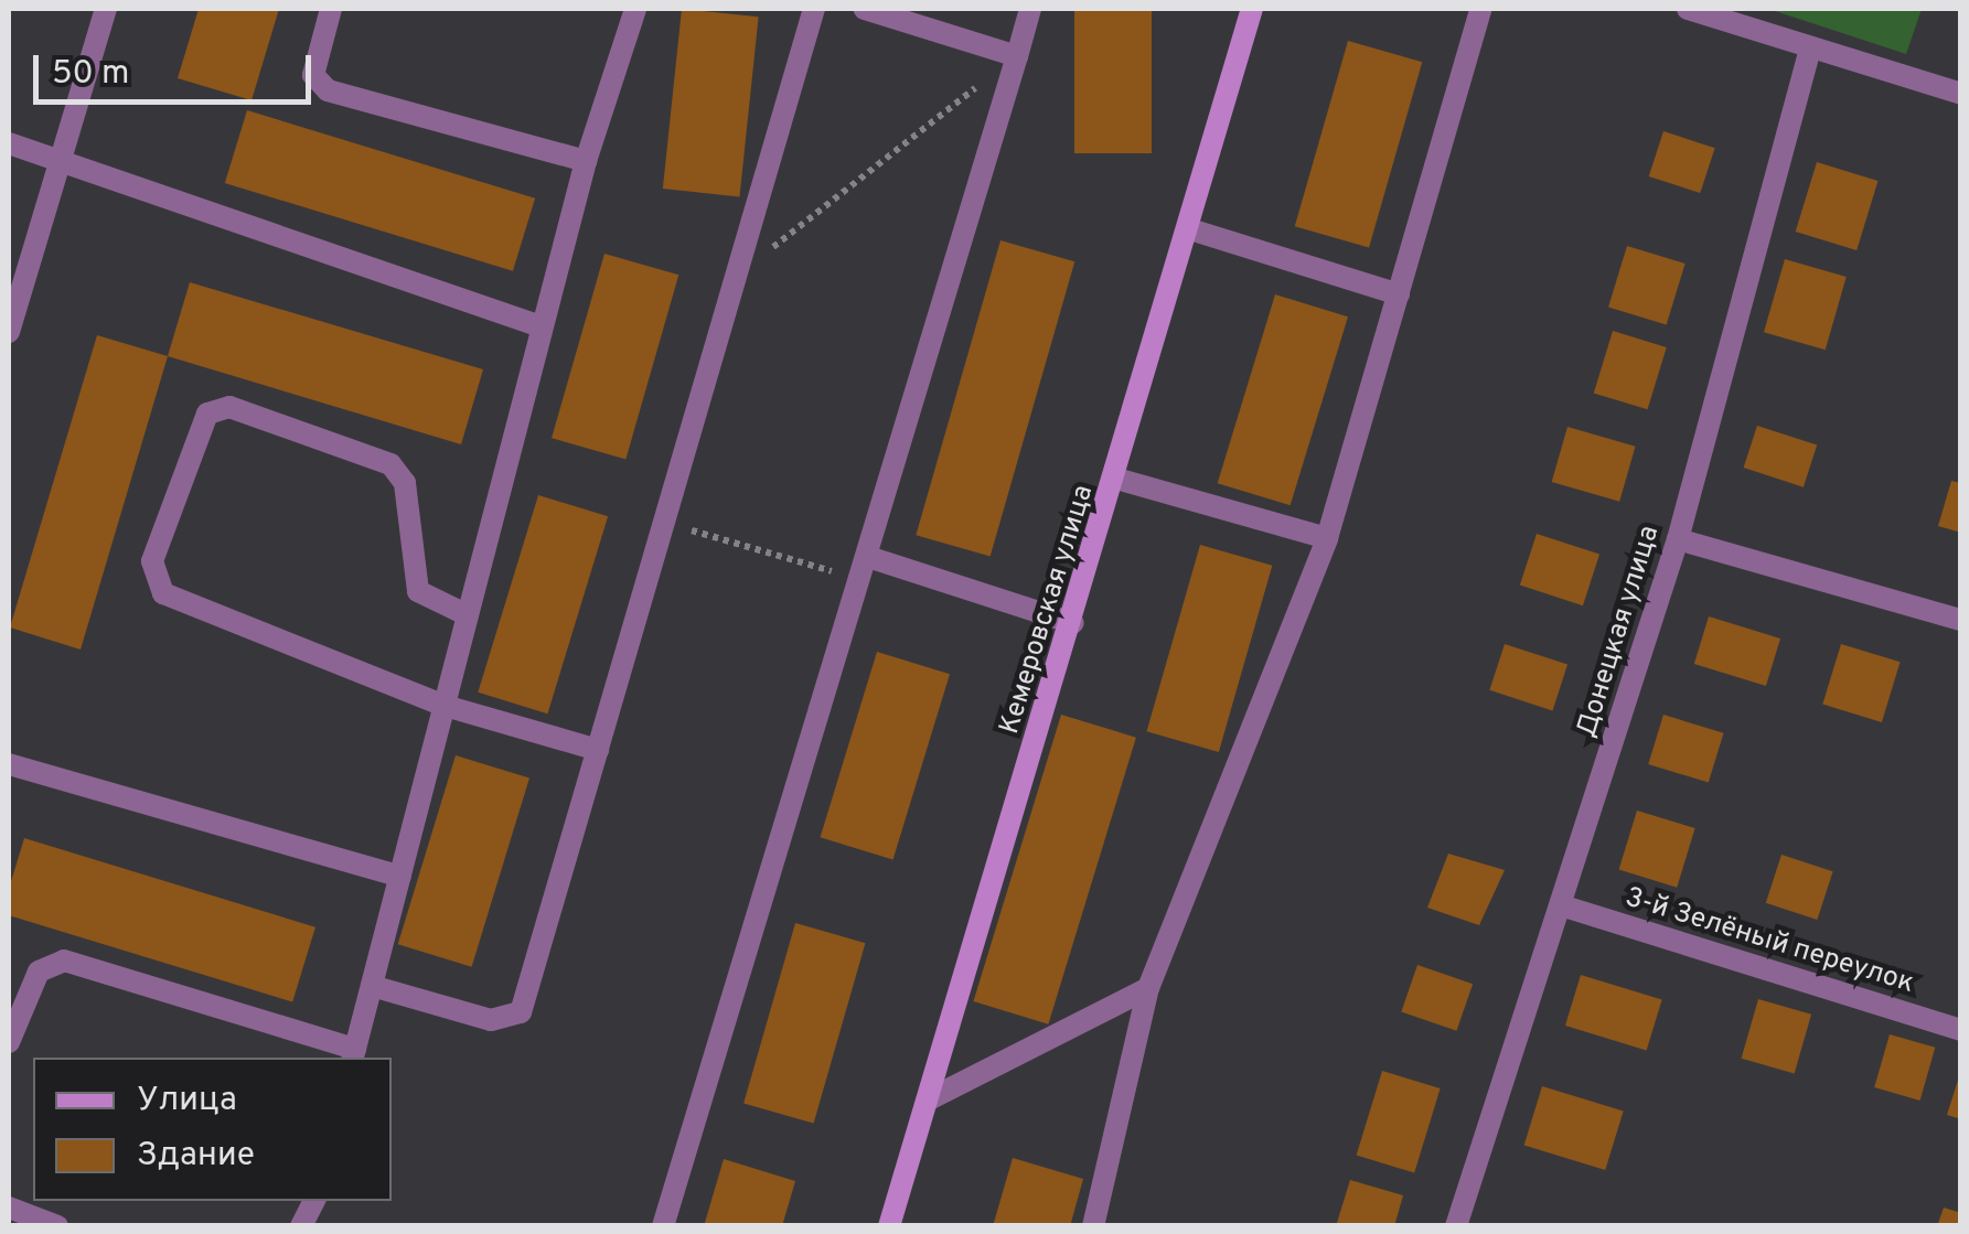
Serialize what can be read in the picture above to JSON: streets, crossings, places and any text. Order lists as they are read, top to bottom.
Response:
{
  "streets": {
    "street": ["Кемеровская улица", "Донецкая улица", "3-й Зелёный переулок"]
  },
  "crossings": [
    ["Донецкая улица", "3-й Зелёный переулок"]
  ],
  "legend": ["Улица", "Здание"],
  "scale_bar": "50 m"
}
